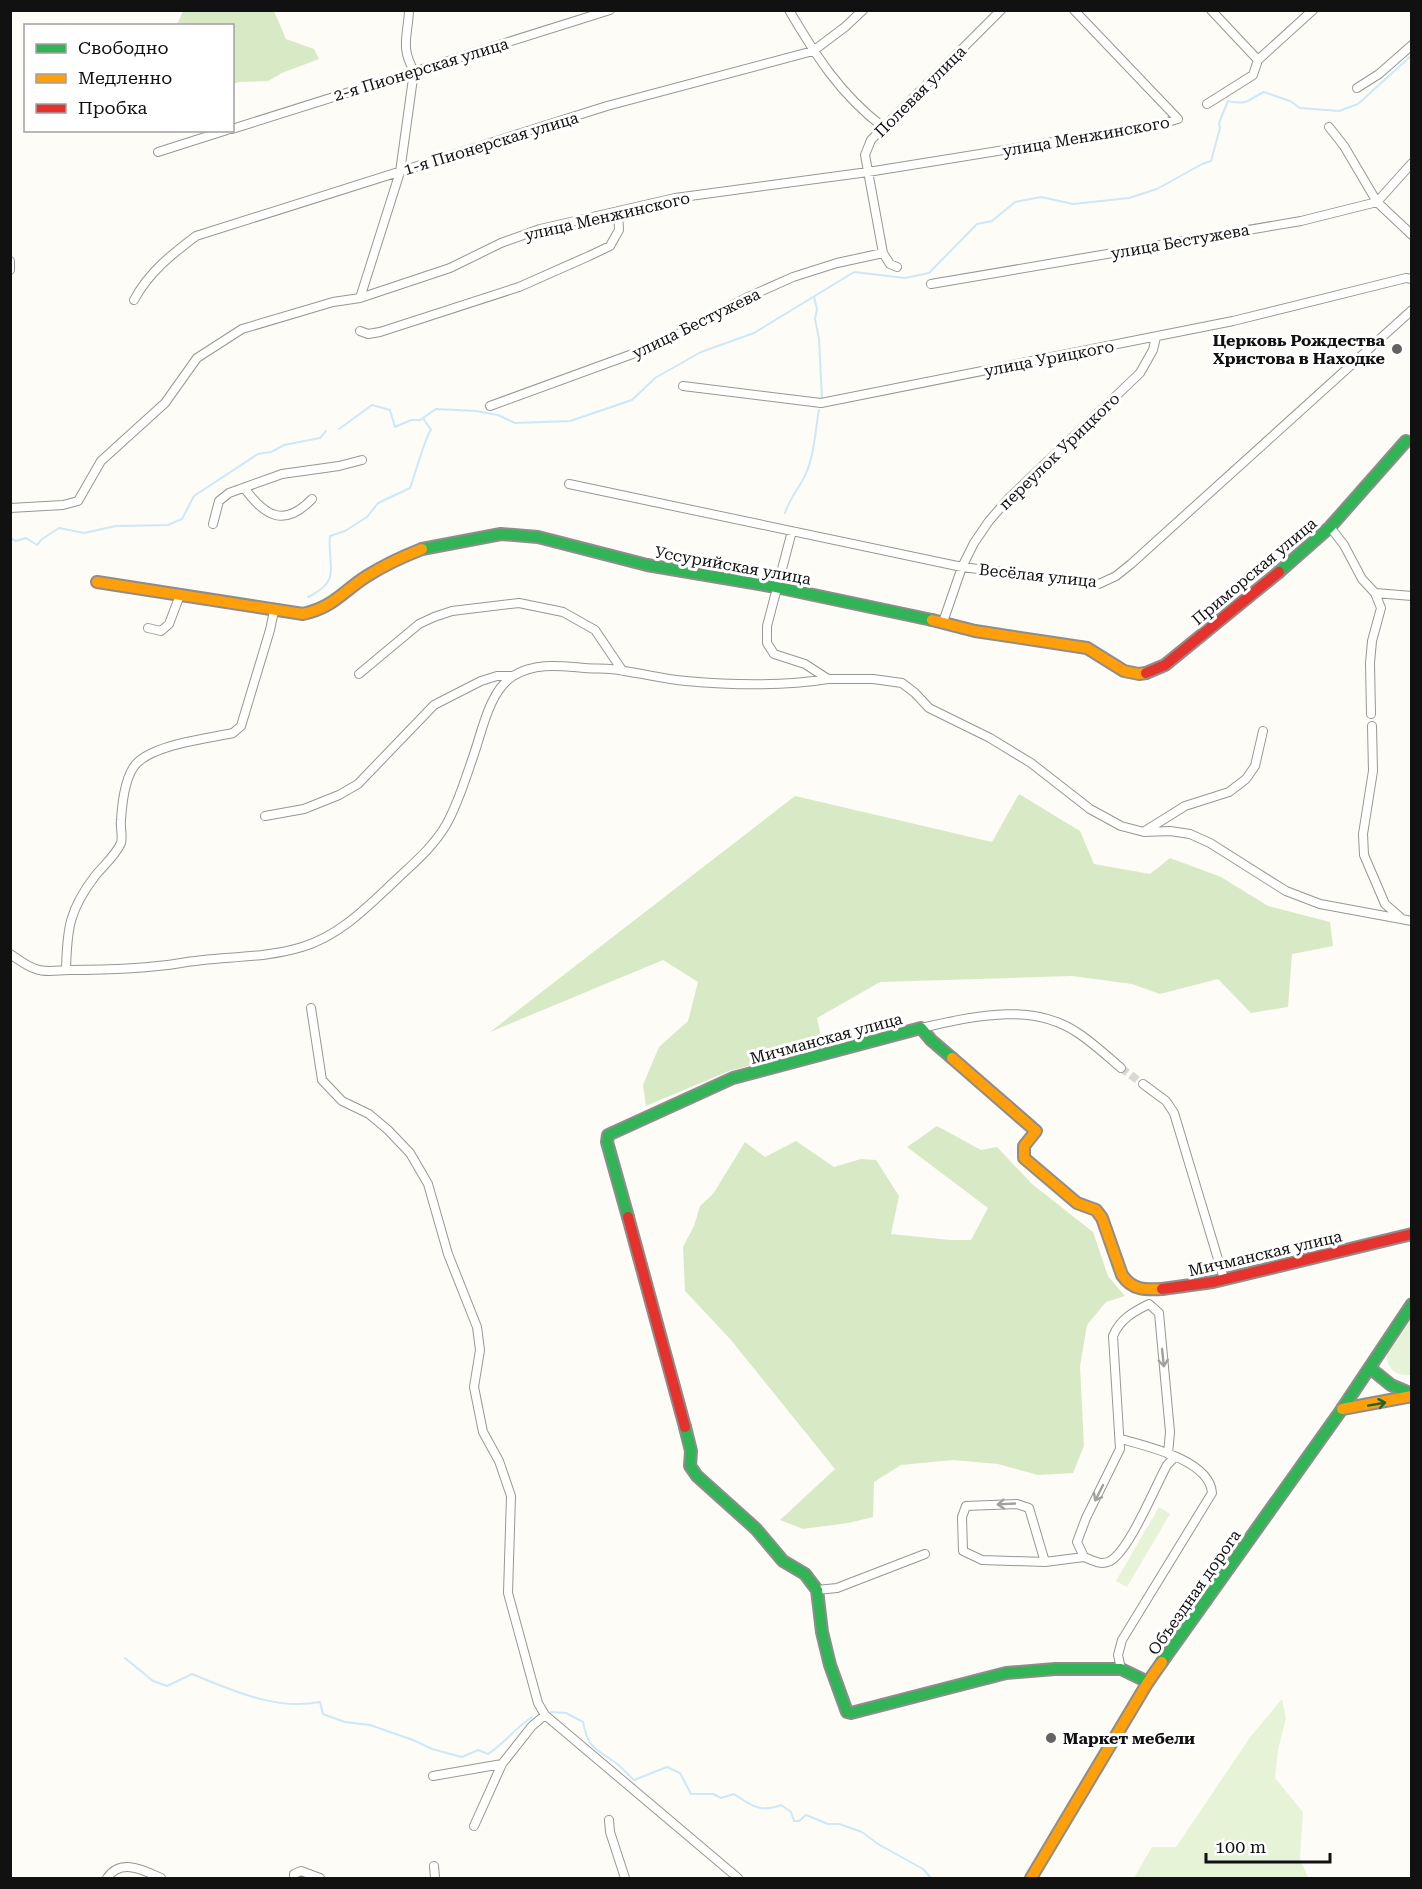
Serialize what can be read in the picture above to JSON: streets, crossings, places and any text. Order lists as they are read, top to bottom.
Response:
{
  "streets": {
    "street": [
      "2-я Пионерская улица",
      "Полевая улица",
      "улица Менжинского",
      "1-я Пионерская улица",
      "улица Бестужева",
      "улица Урицкого",
      "переулок Урицкого",
      "Уссурийская улица",
      "Приморская улица",
      "Весёлая улица",
      "Мичманская улица",
      "Объездная дорога"
    ]
  },
  "crossings": [
    ["Полевая улица", "улица Менжинского"],
    ["Полевая улица", "улица Бестужева"],
    ["улица Урицкого", "переулок Урицкого"],
    ["переулок Урицкого", "Уссурийская улица"],
    ["переулок Урицкого", "Весёлая улица"],
    ["Уссурийская улица", "Приморская улица"]
  ],
  "places": ["Церковь Рождества Христова в Находке", "Маркет мебели"],
  "legend": ["Свободно", "Медленно", "Пробка"],
  "scale_bar": "100 m"
}
